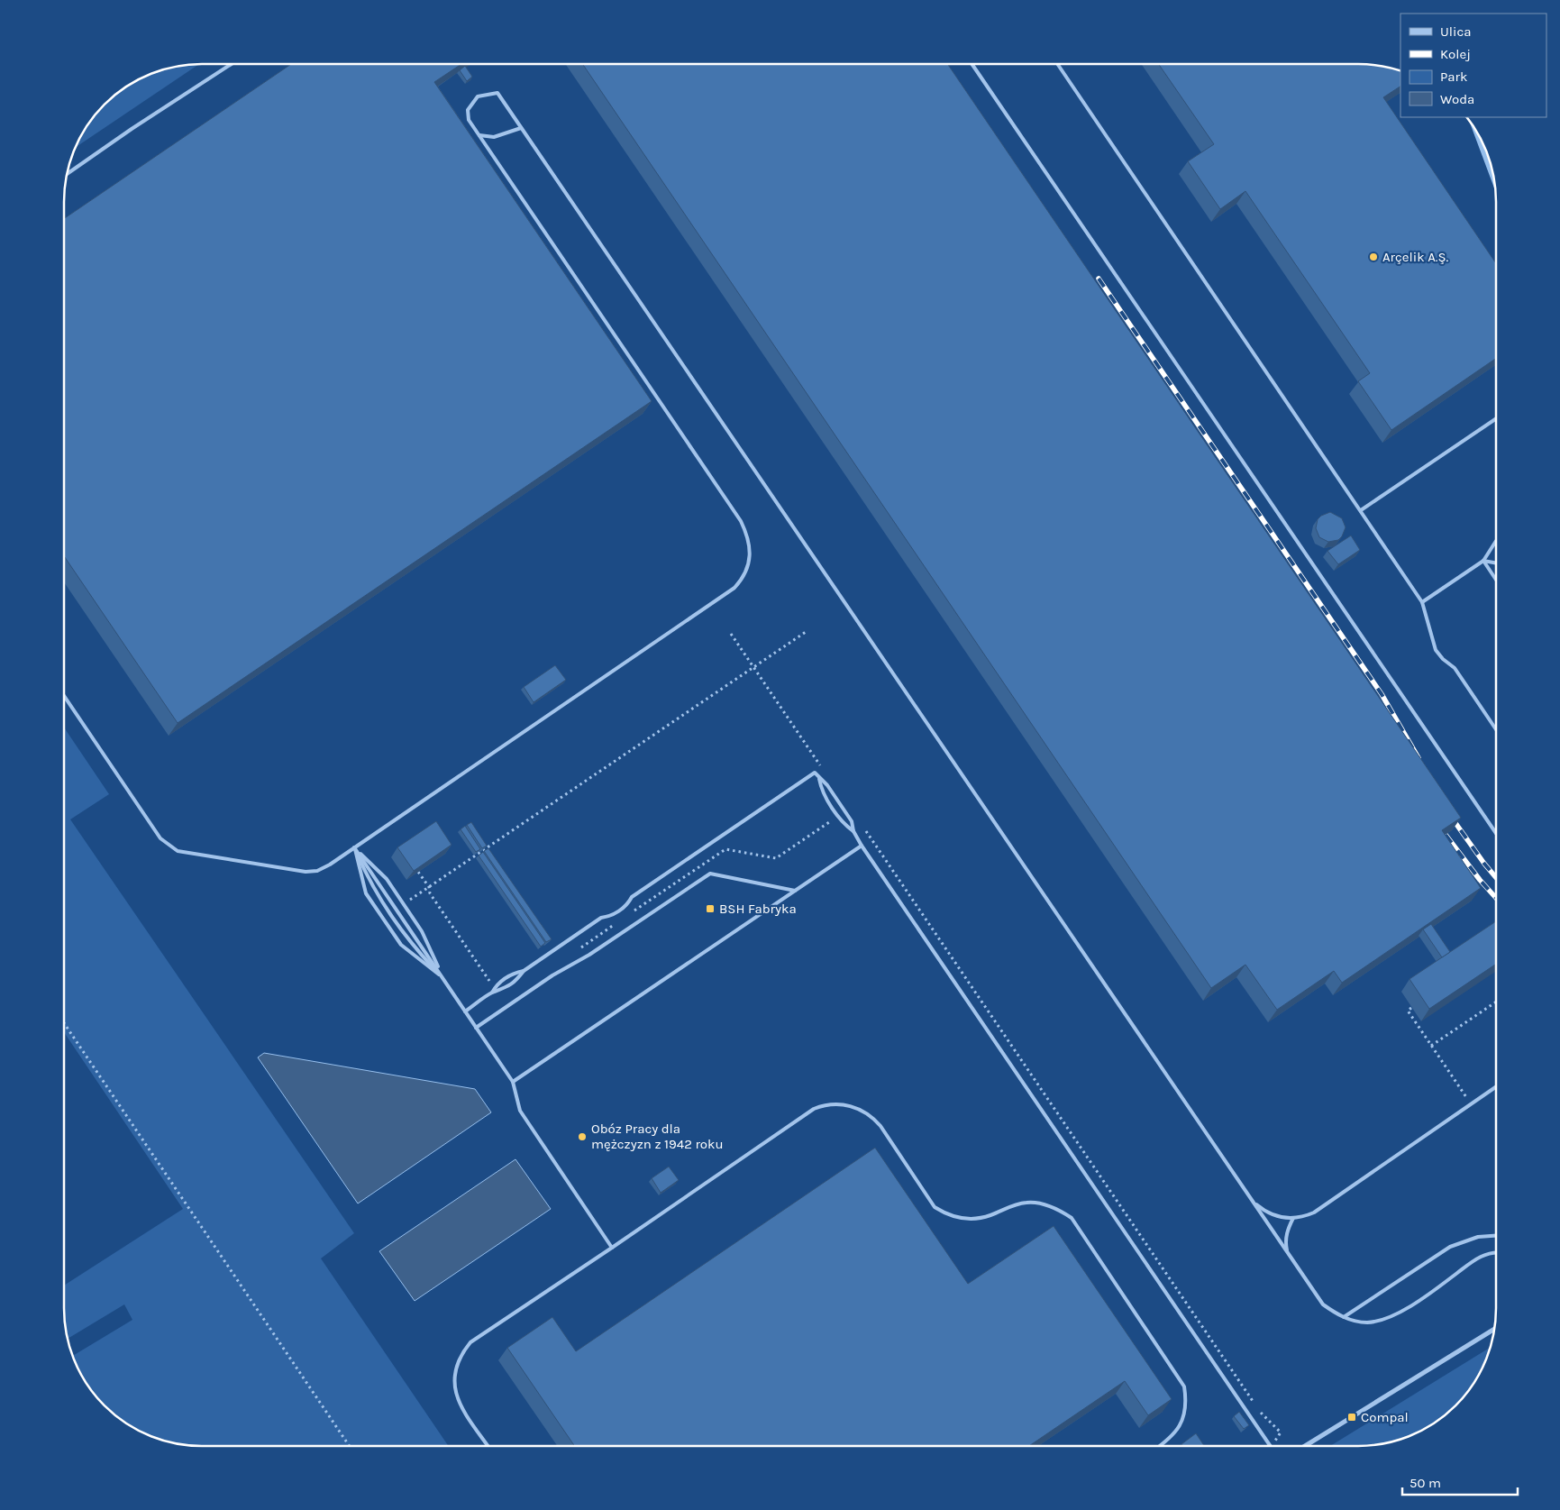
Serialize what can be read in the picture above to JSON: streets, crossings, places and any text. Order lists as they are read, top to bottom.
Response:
{
  "places": {
    "other": ["Arçelik A.Ş.", "Obóz Pracy dla mężczyzn z 1942 roku"],
    "transit": ["BSH Fabryka", "Compal"]
  },
  "legend": [
    "Ulica",
    "Kolej",
    "Park",
    "Woda"
  ],
  "scale_bar": "50 m"
}
